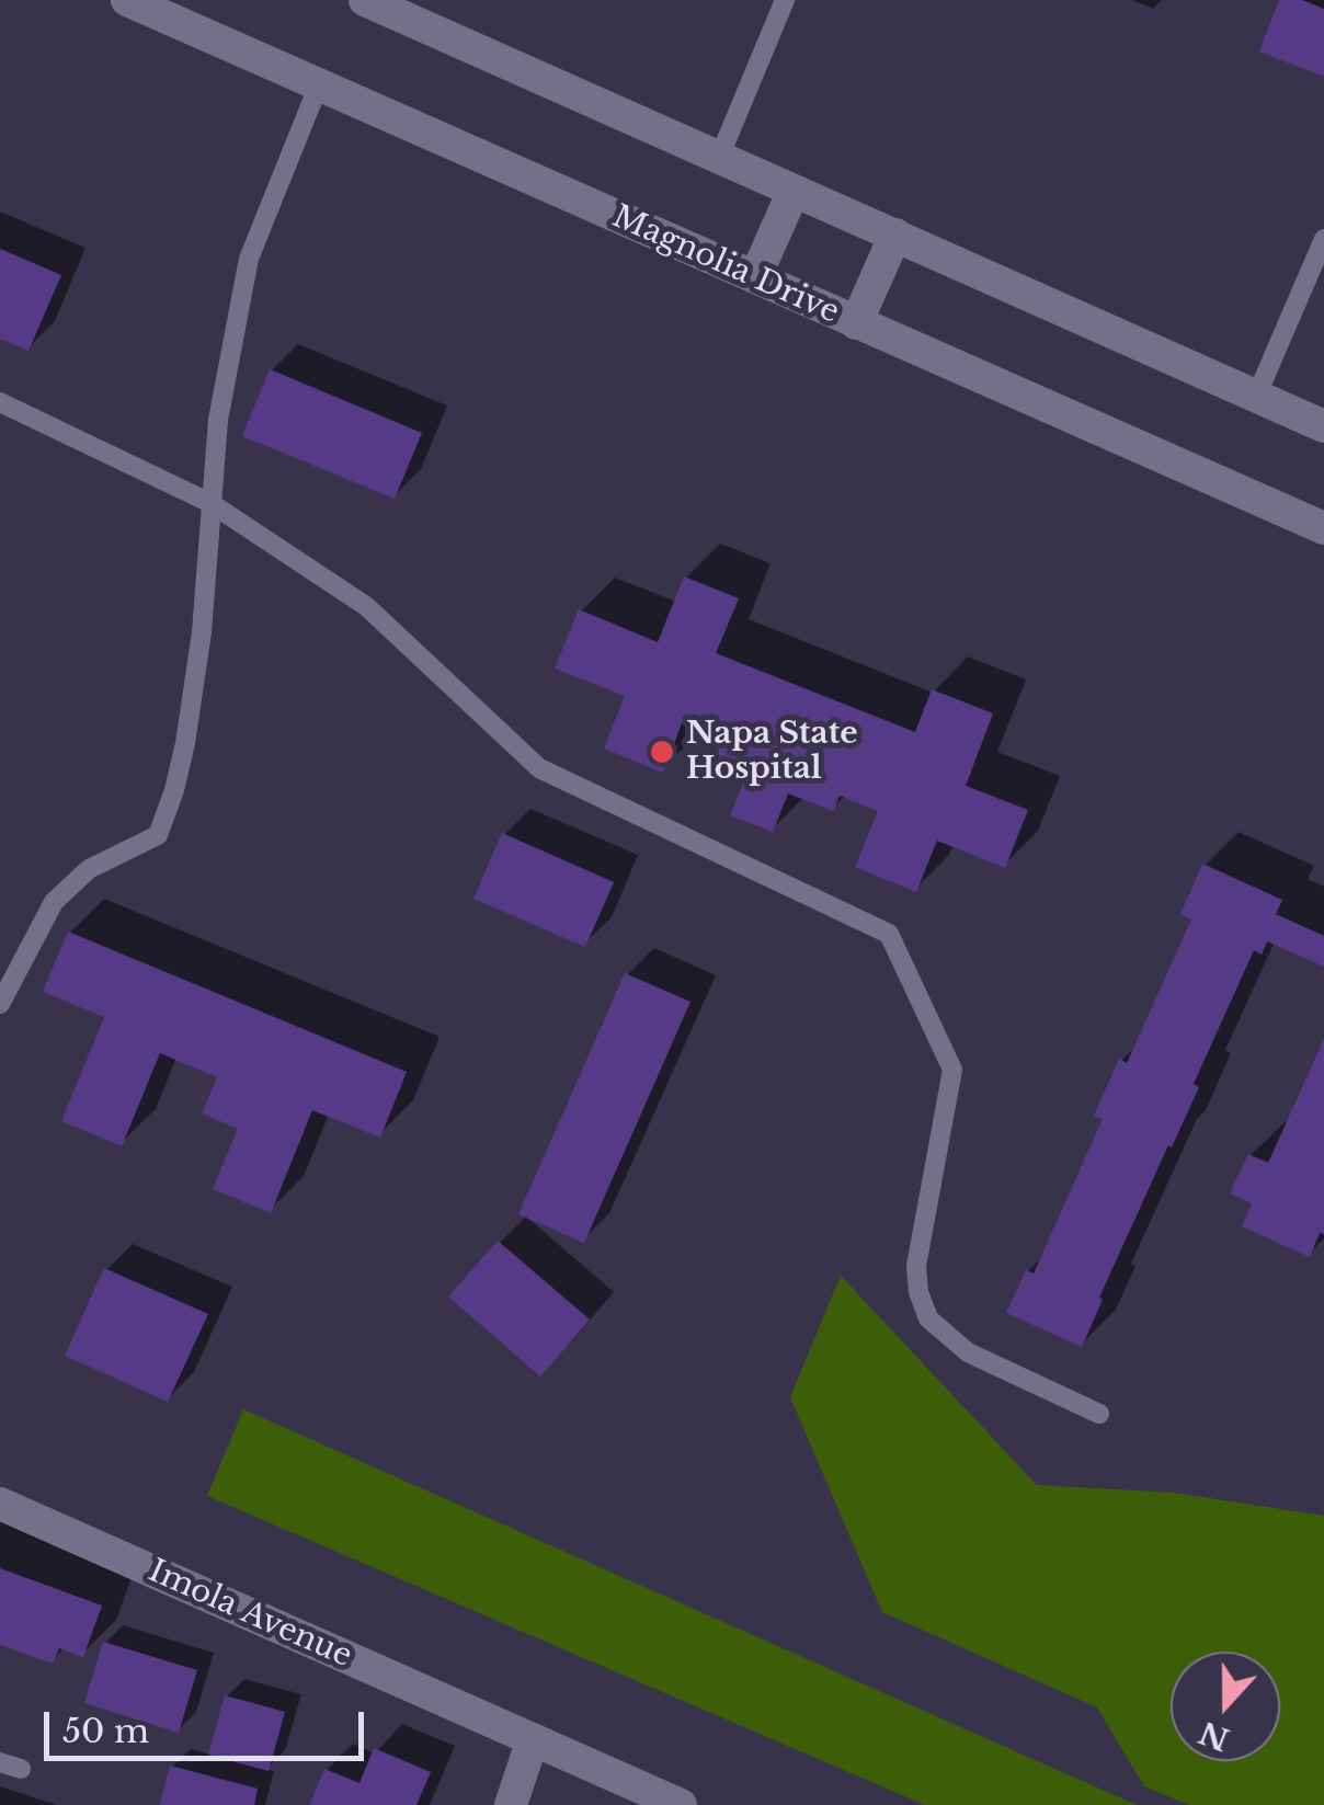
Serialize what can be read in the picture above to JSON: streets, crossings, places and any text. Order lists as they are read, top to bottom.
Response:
{
  "streets": {
    "street": ["Magnolia Drive", "Imola Avenue"]
  },
  "places": ["Napa State Hospital"],
  "scale_bar": "50 m",
  "north": "bottom"
}
